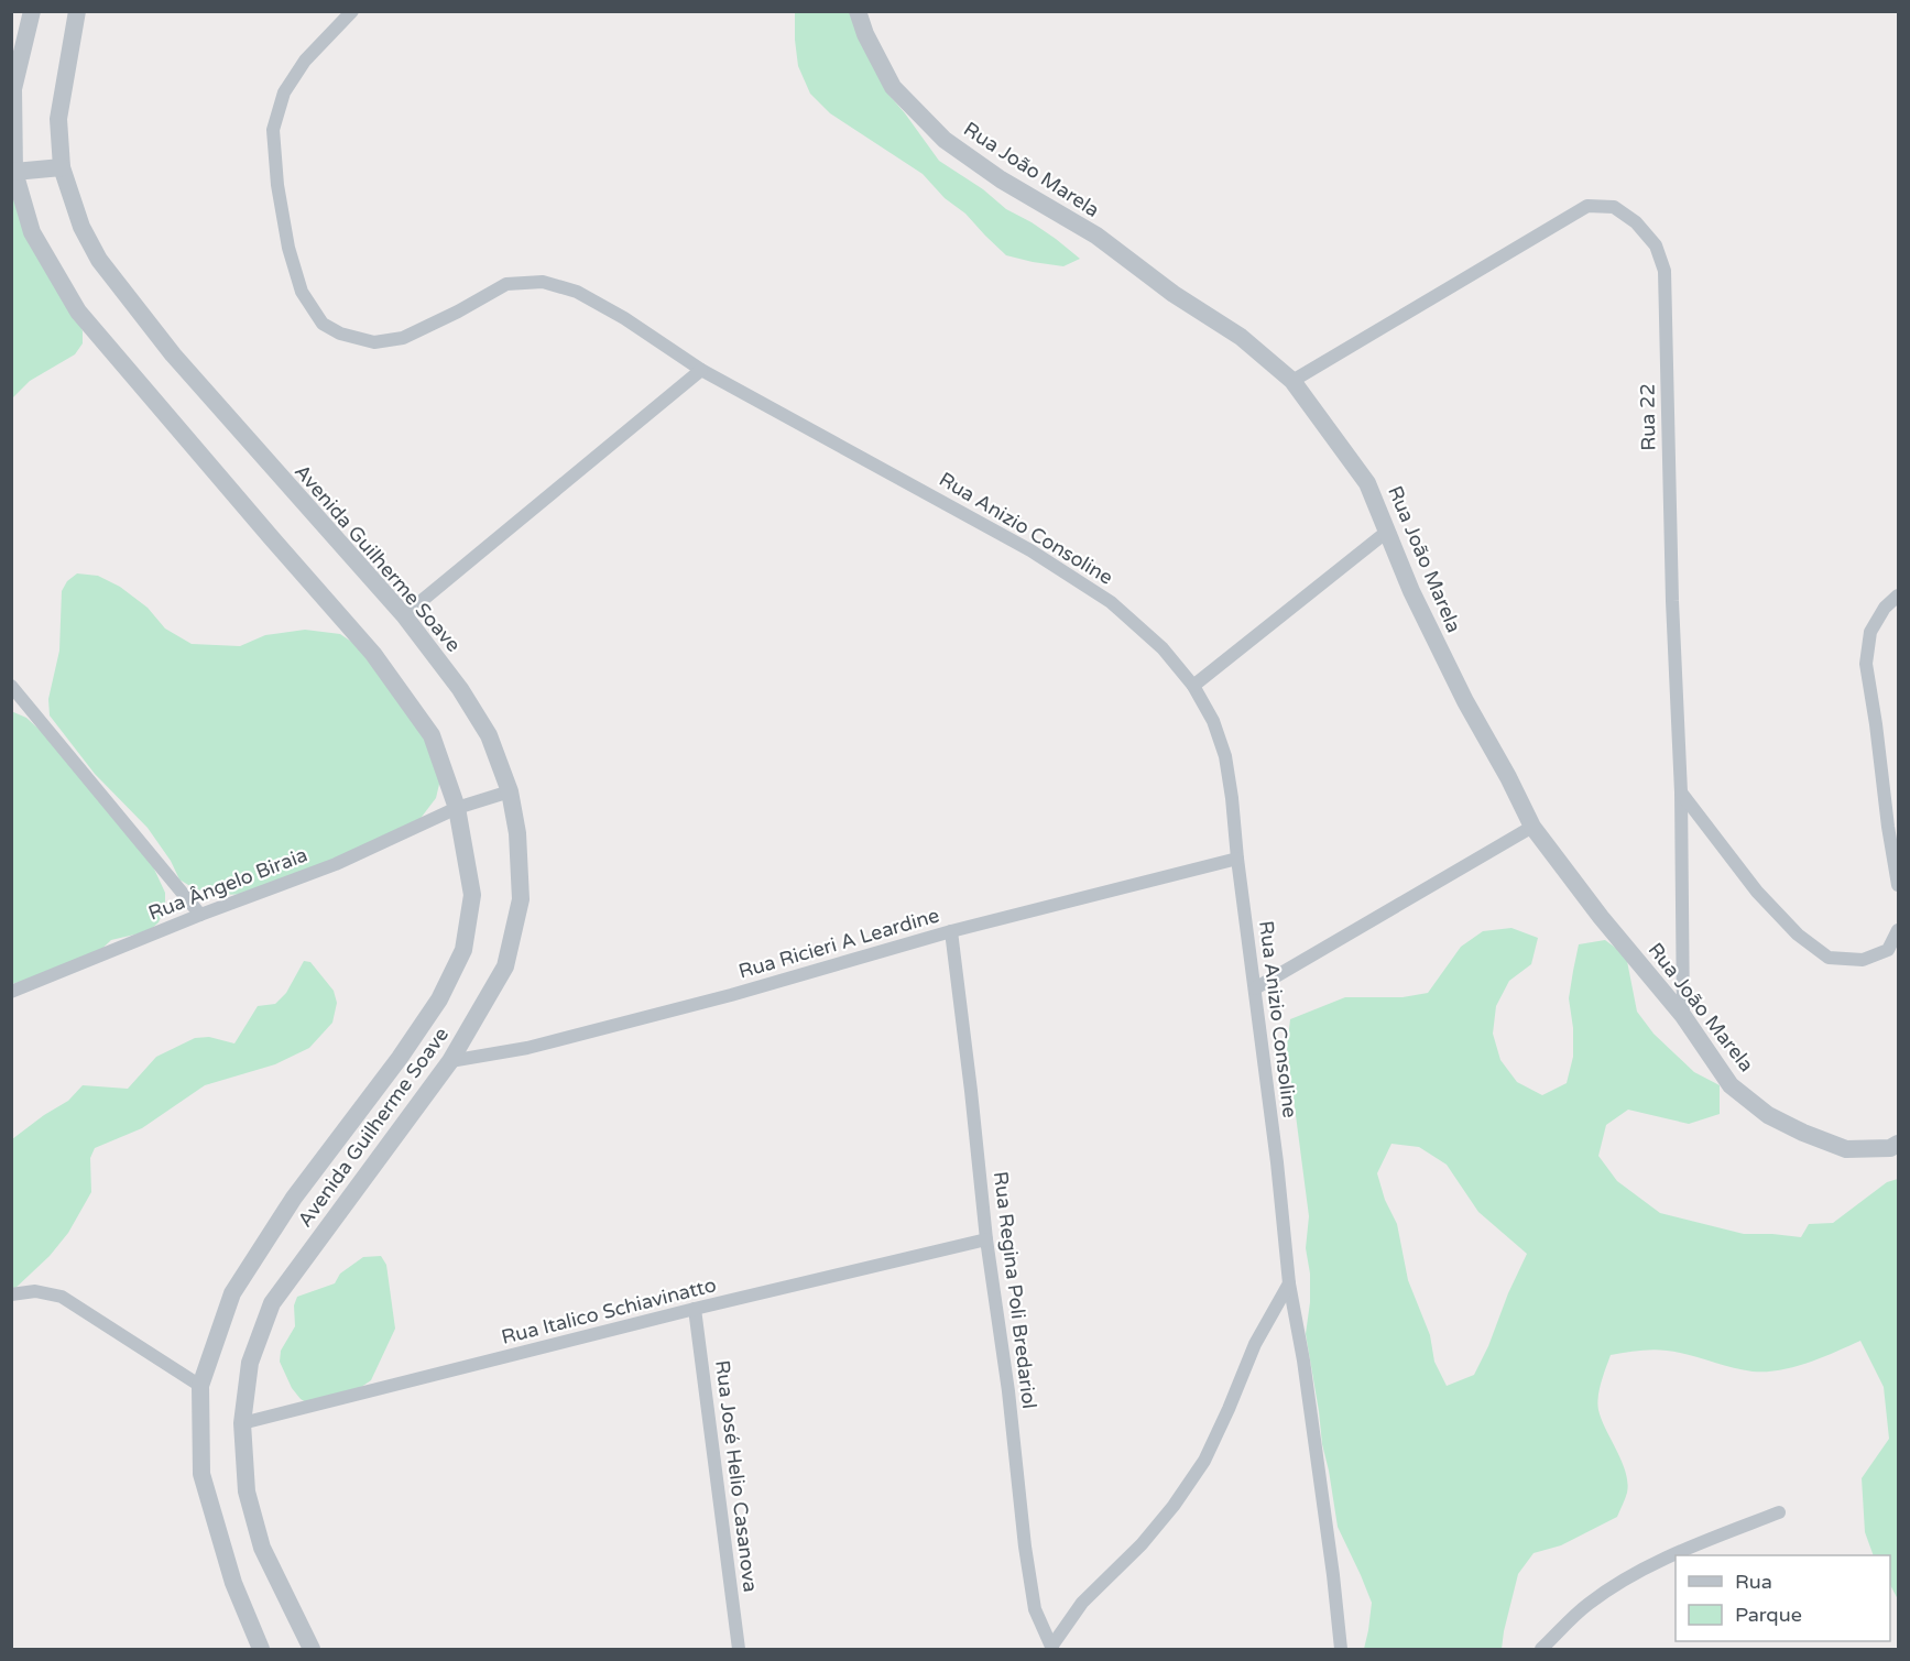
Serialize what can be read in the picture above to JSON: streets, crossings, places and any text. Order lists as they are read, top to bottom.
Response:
{
  "streets": {
    "street": [
      "Rua João Marela",
      "Rua 22",
      "Rua Anizio Consoline",
      "Avenida Guilherme Soave",
      "Rua Ângelo Biraia",
      "Rua Ricieri A Leardine",
      "Rua Regina Poli Bredariol",
      "Rua Italico Schiavinatto",
      "Rua José Helio Casanova"
    ]
  },
  "crossings": [
    ["Rua João Marela", "Rua 22"],
    ["Rua Anizio Consoline", "Rua Ricieri A Leardine"],
    ["Avenida Guilherme Soave", "Rua Ângelo Biraia"],
    ["Avenida Guilherme Soave", "Rua Ricieri A Leardine"],
    ["Avenida Guilherme Soave", "Rua Italico Schiavinatto"],
    ["Rua Ricieri A Leardine", "Rua Regina Poli Bredariol"],
    ["Rua Regina Poli Bredariol", "Rua Italico Schiavinatto"],
    ["Rua Italico Schiavinatto", "Rua José Helio Casanova"]
  ],
  "legend": ["Rua", "Parque"]
}
